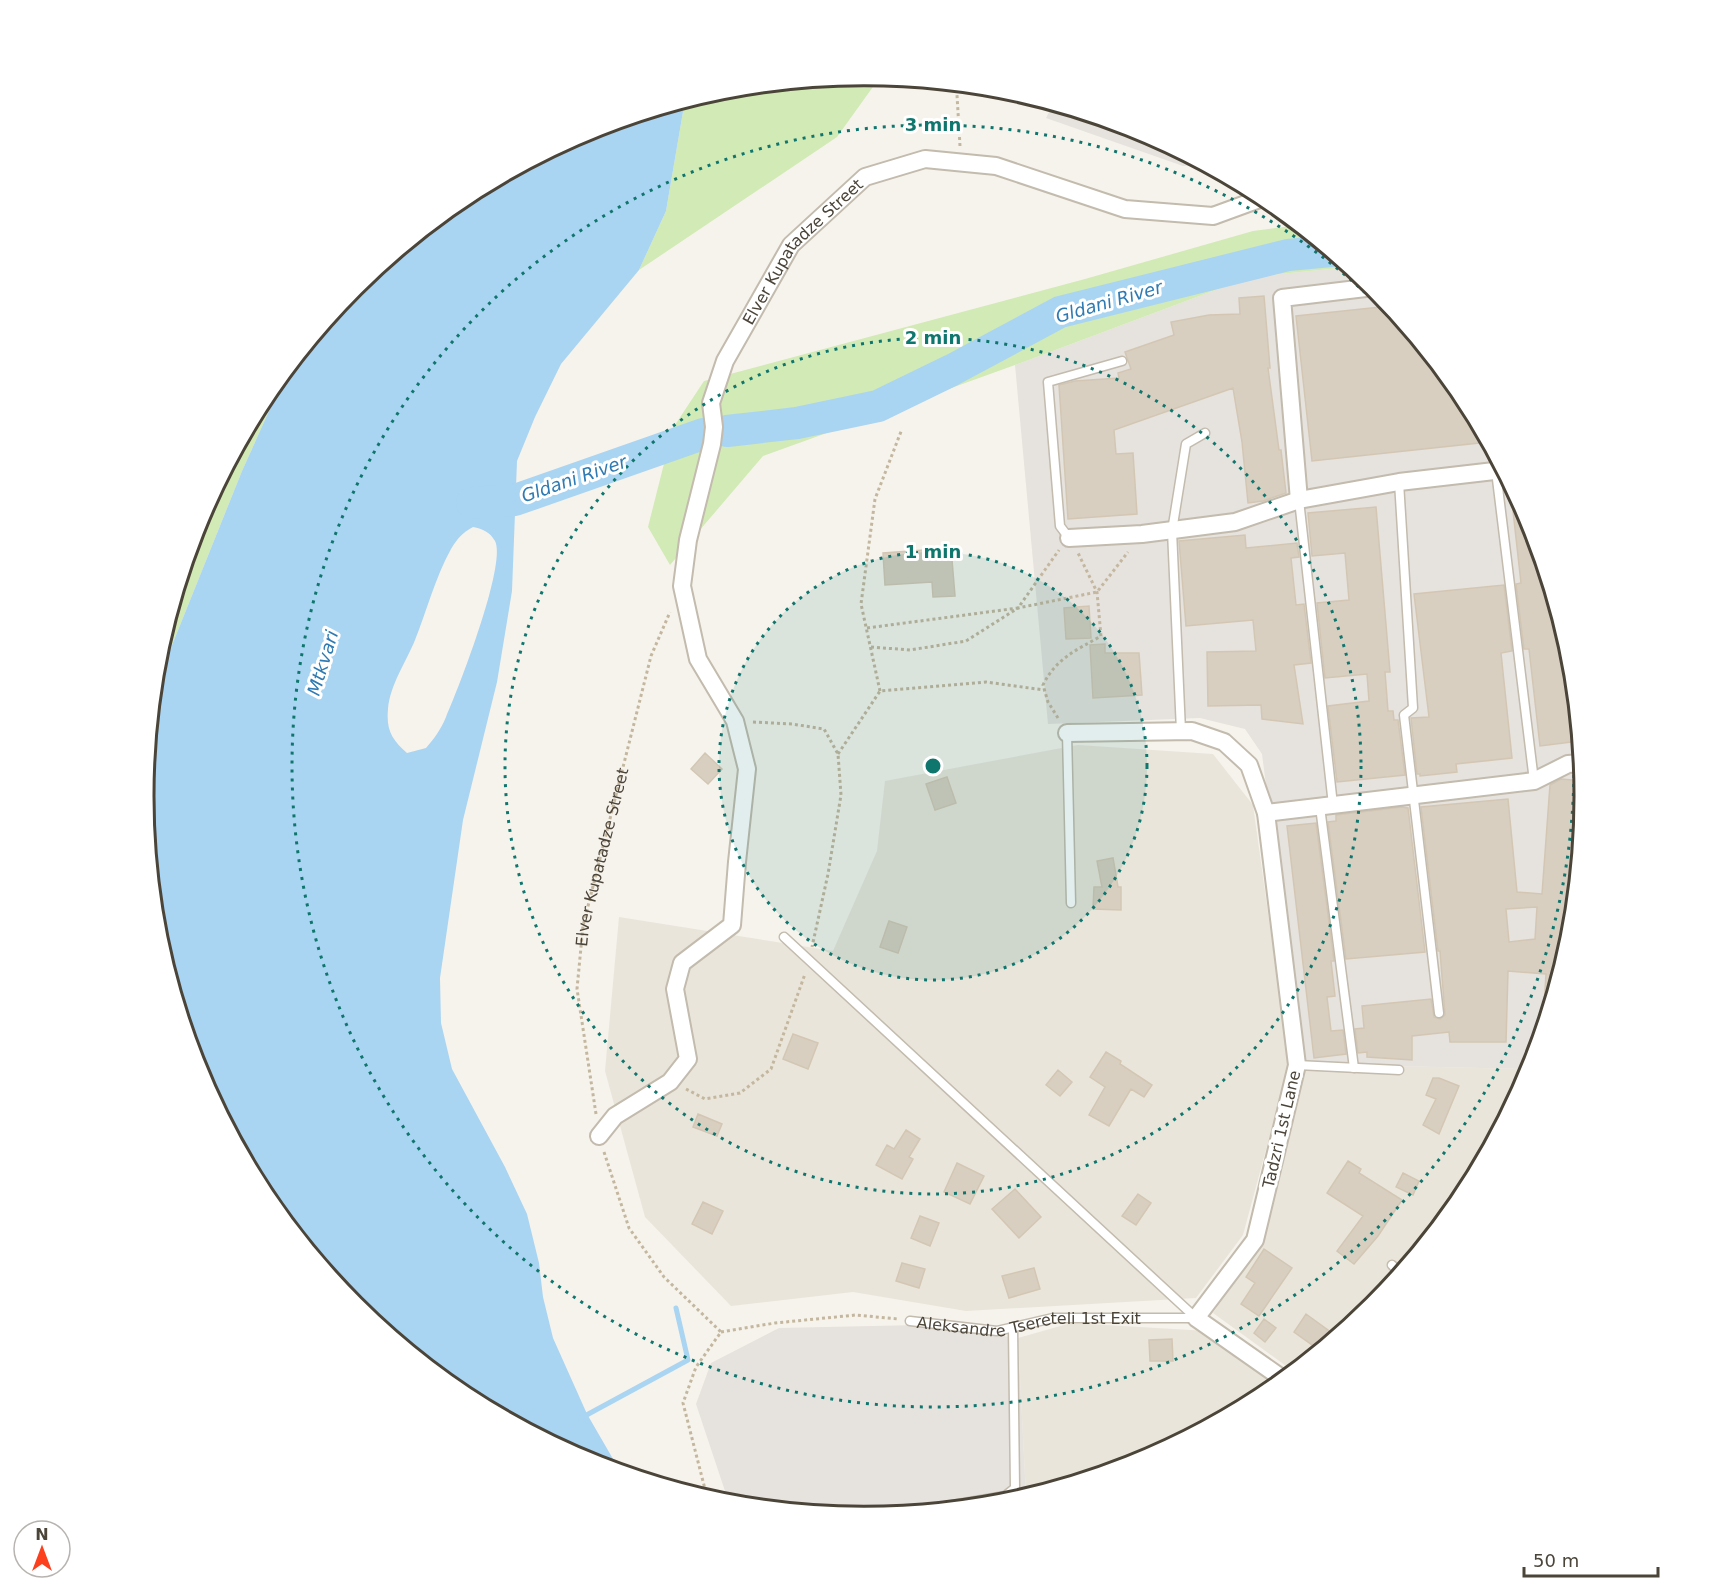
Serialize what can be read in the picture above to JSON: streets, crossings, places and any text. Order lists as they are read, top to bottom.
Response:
{
  "streets": {
    "street": ["Elver Kupatadze Street", "Tadzri 1st Lane"],
    "lane": ["Aleksandre Tsereteli 1st Exit"]
  },
  "crossings": [
    ["Elver Kupatadze Street", "Aleksandre Tsereteli 1st Exit"],
    ["Tadzri 1st Lane", "Aleksandre Tsereteli 1st Exit"]
  ],
  "water": ["Gldani River", "Mtkvari"],
  "scale_bar": "50 m",
  "north": "top",
  "rings": ["3 min", "2 min", "1 min"]
}
